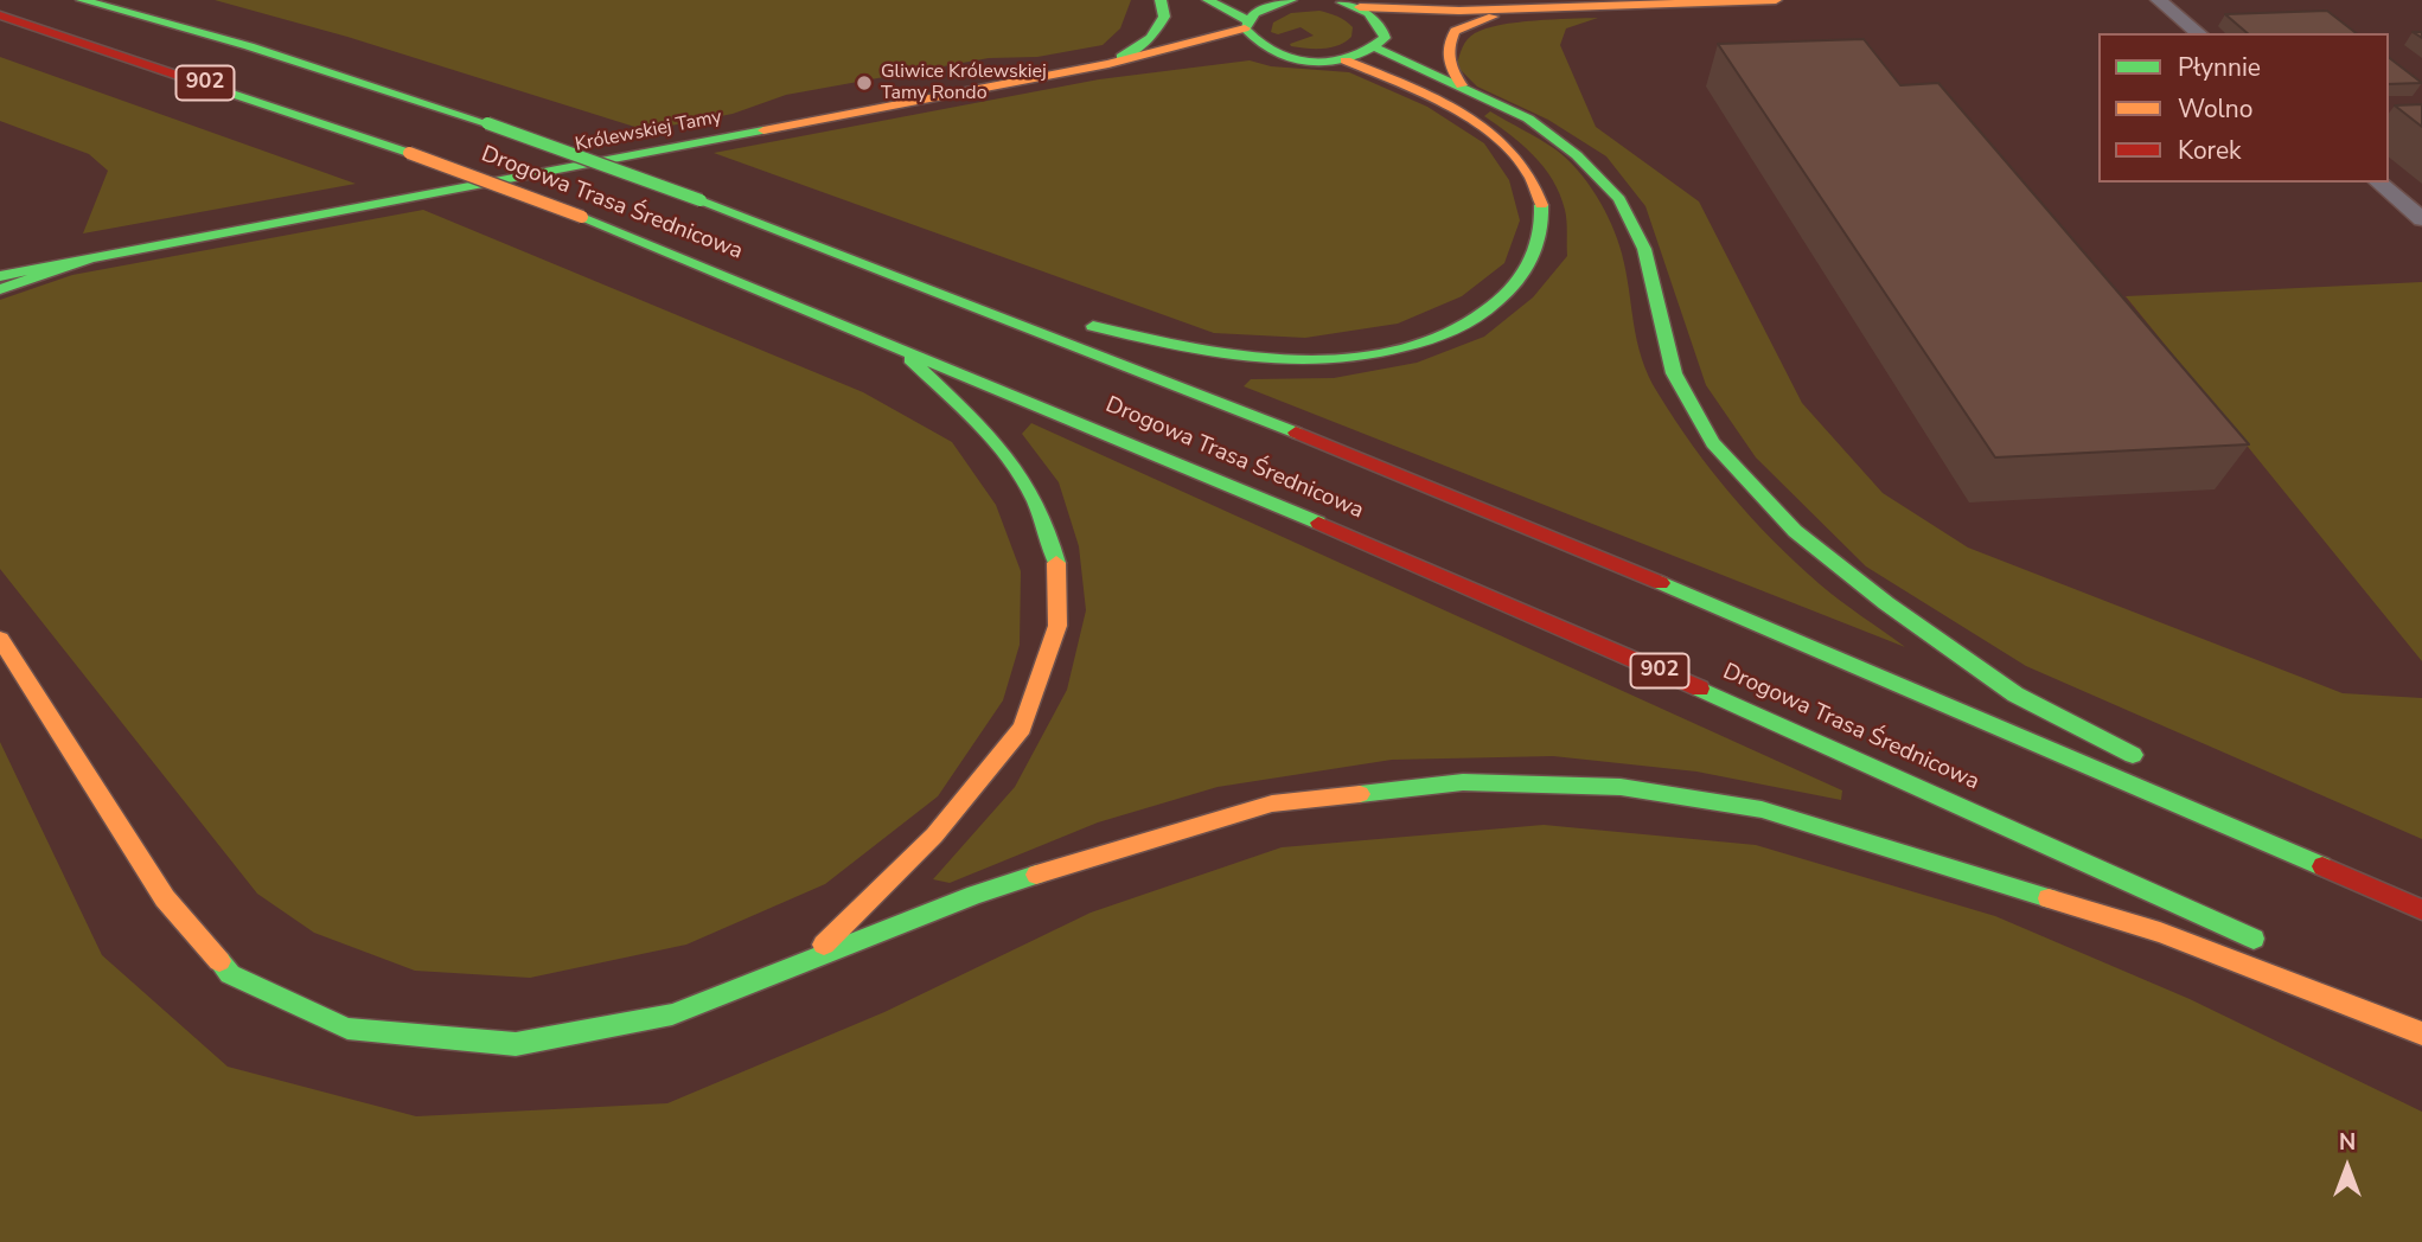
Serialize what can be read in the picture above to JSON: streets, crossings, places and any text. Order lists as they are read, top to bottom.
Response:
{
  "streets": {
    "main road": ["902", "Królewskiej Tamy", "Drogowa Trasa Średnicowa"]
  },
  "places": ["Gliwice Królewskiej Tamy Rondo"],
  "legend": ["Płynnie", "Wolno", "Korek"],
  "north": "top"
}
